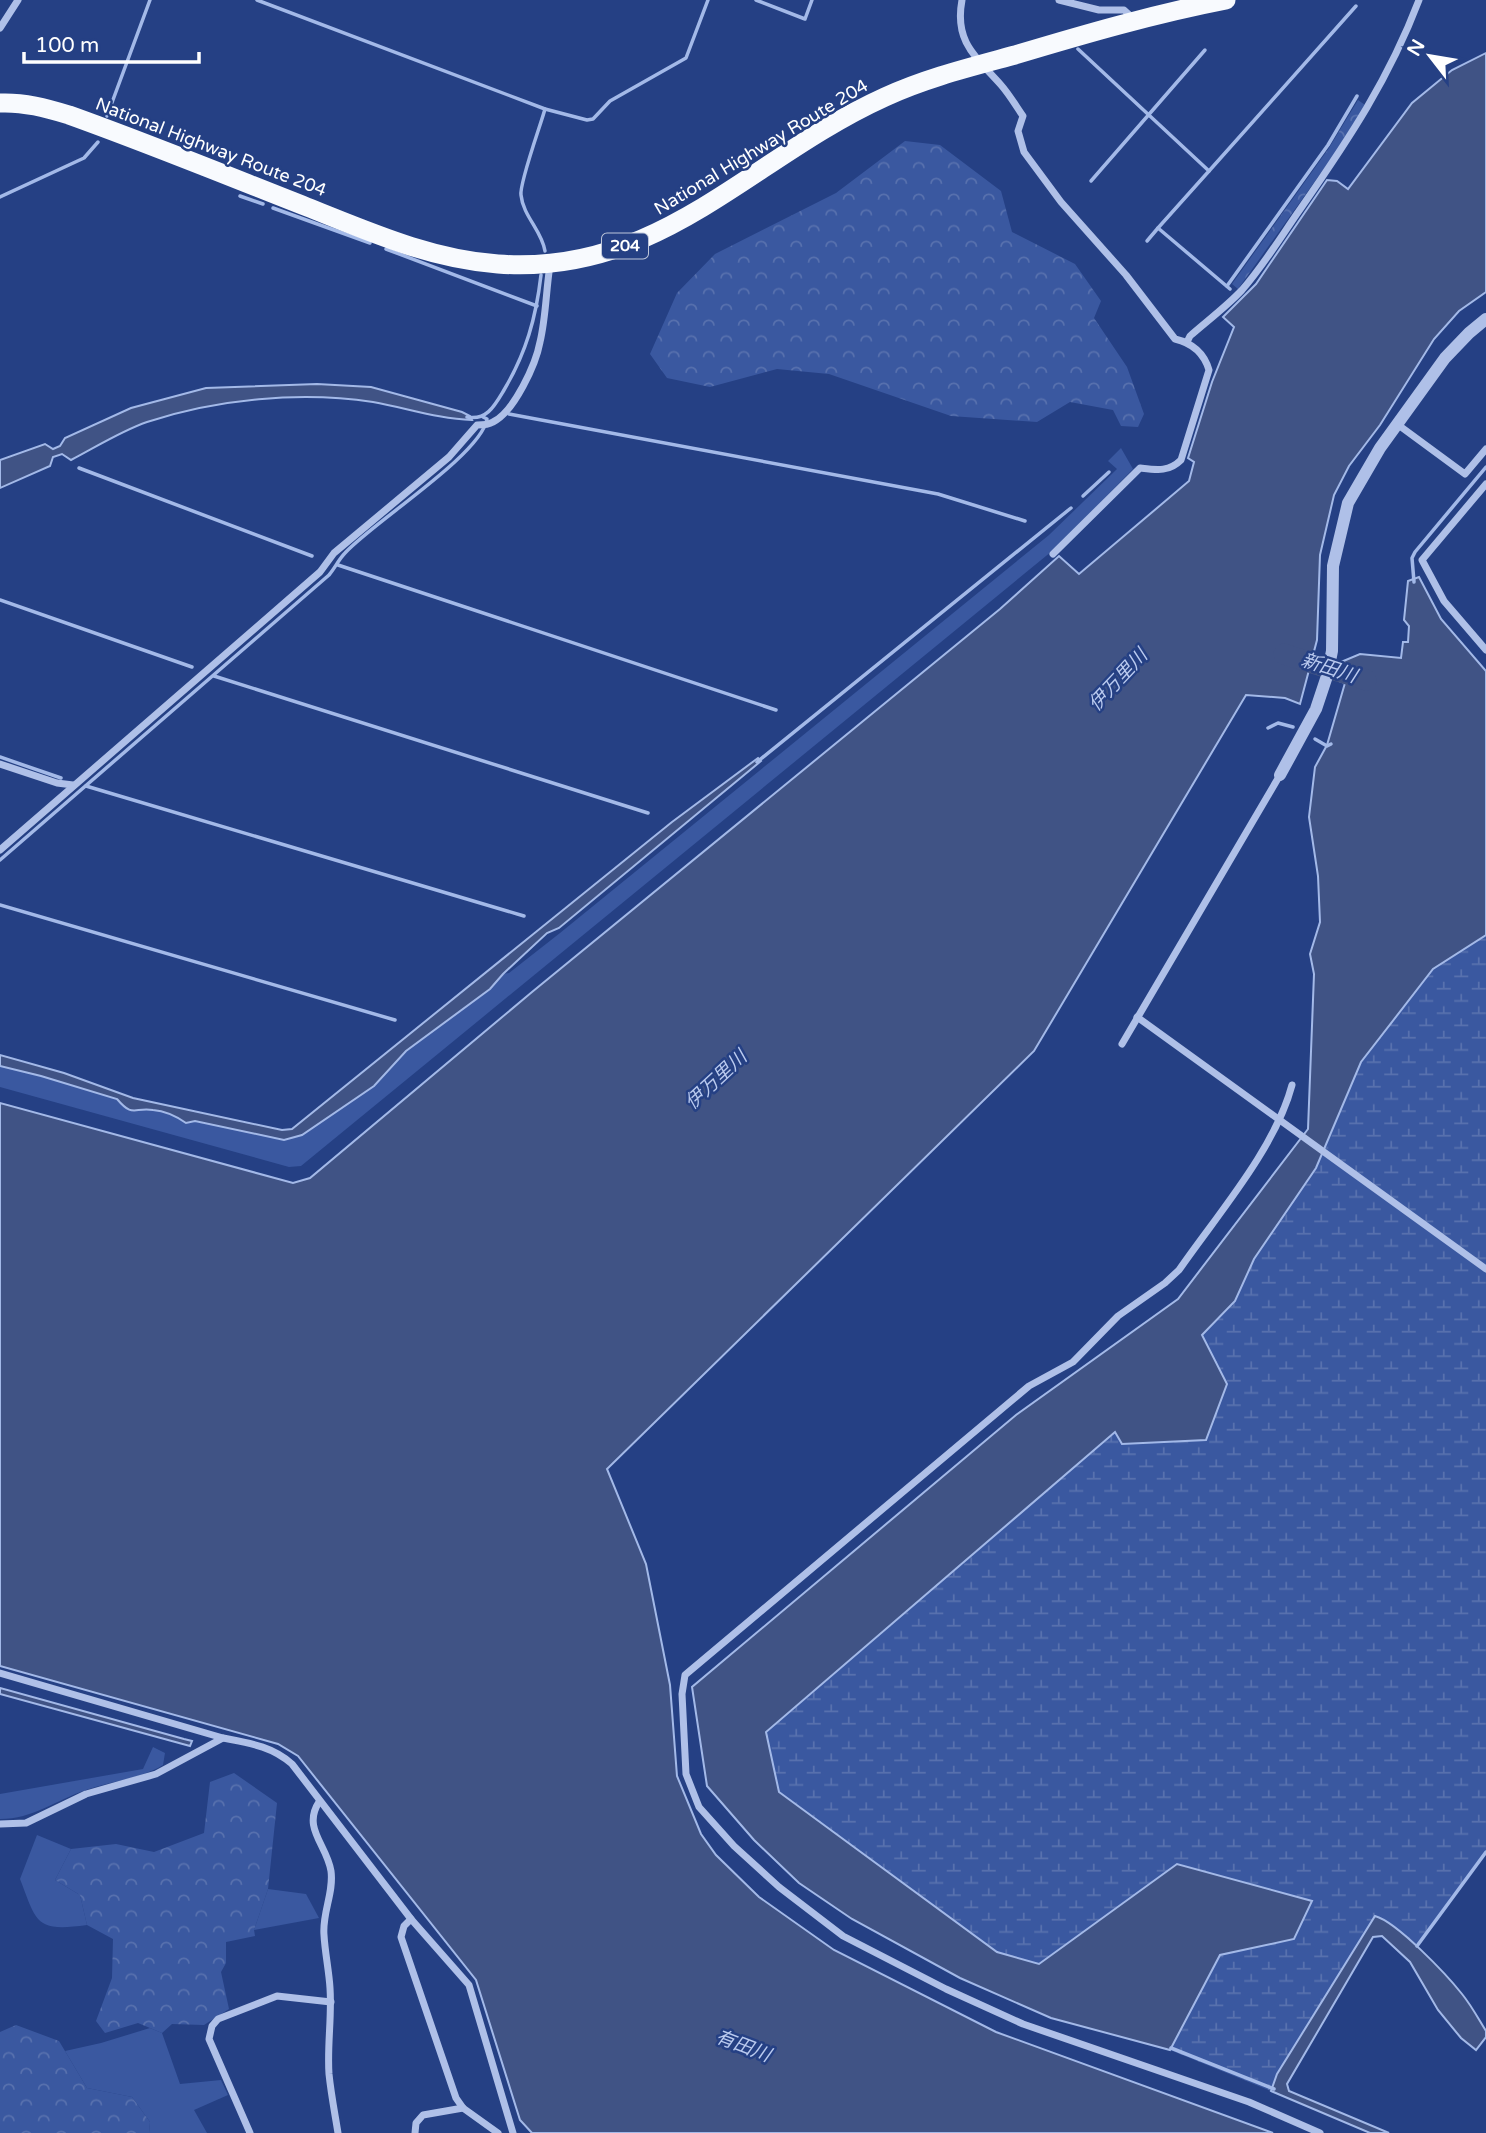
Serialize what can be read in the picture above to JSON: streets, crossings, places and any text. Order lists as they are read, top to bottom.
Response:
{
  "streets": {
    "highway": ["National Highway Route 204", "204"]
  },
  "water": ["新田川", "伊万里川", "有田川"],
  "scale_bar": "100 m",
  "north": "top left"
}
